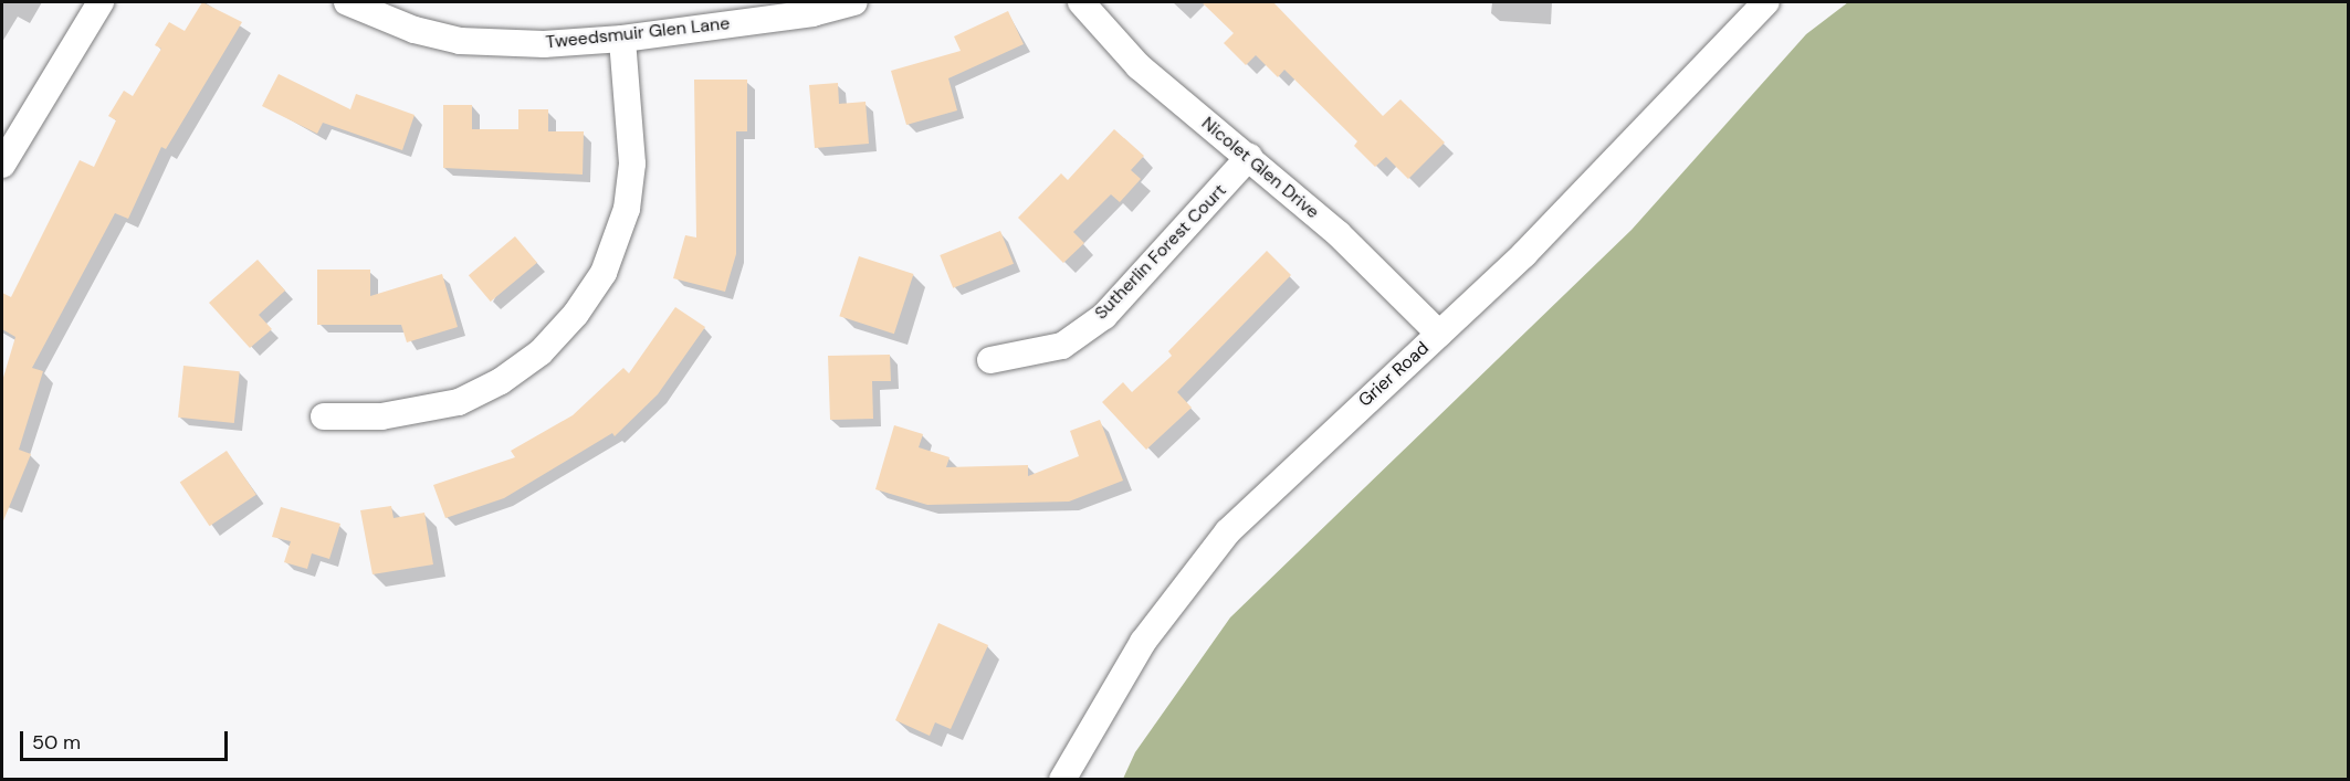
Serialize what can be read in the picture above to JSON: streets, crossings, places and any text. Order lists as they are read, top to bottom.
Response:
{
  "streets": {
    "street": [
      "Tweedsmuir Glen Lane",
      "Nicolet Glen Drive",
      "Sutherlin Forest Court",
      "Grier Road"
    ]
  },
  "crossings": [
    ["Nicolet Glen Drive", "Sutherlin Forest Court"],
    ["Nicolet Glen Drive", "Grier Road"]
  ],
  "scale_bar": "50 m"
}
